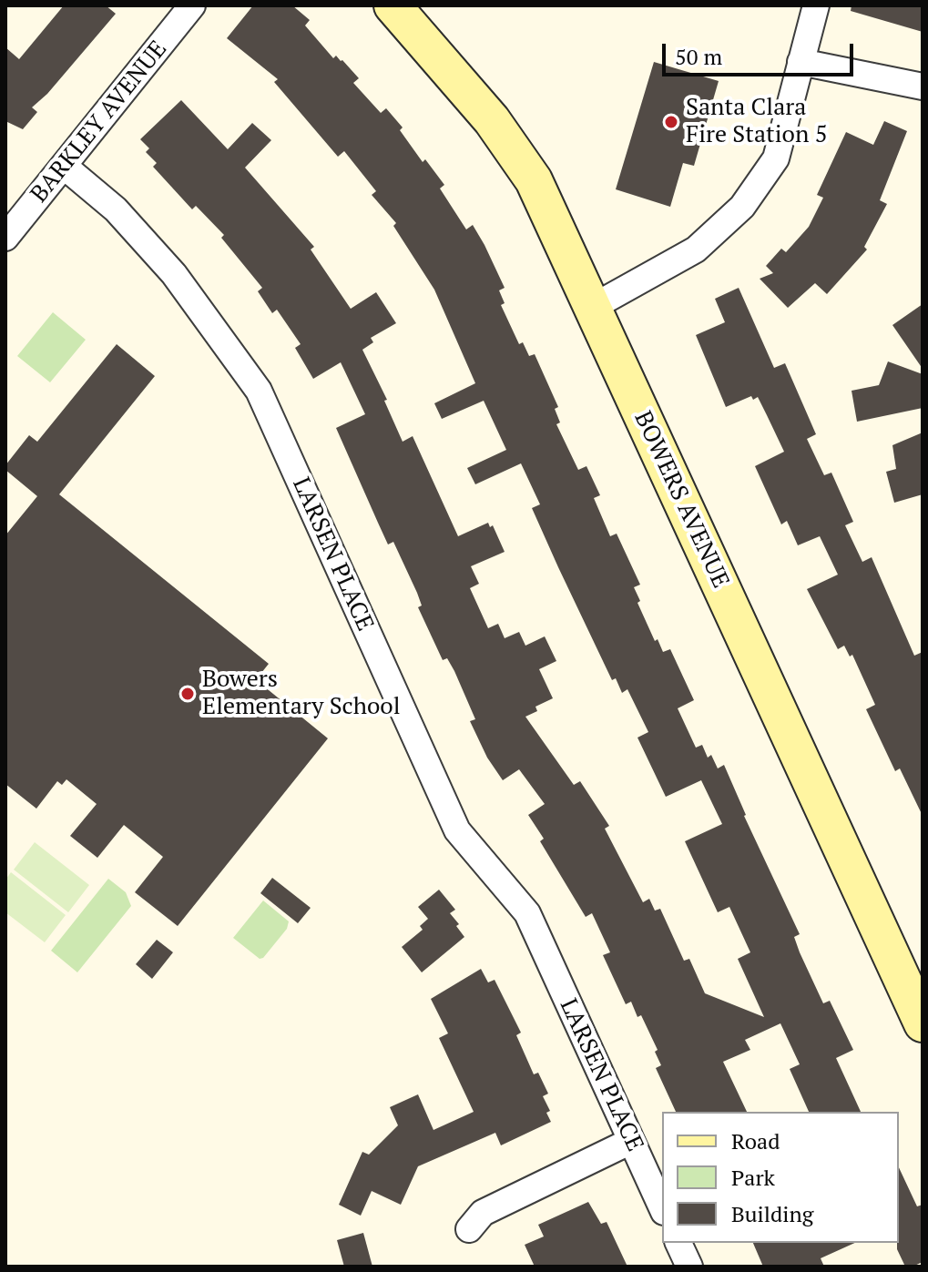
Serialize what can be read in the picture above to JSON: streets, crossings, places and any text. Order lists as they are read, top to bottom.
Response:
{
  "streets": {
    "main road": ["BOWERS AVENUE"],
    "street": ["BARKLEY AVENUE", "LARSEN PLACE"]
  },
  "crossings": [
    ["BARKLEY AVENUE", "LARSEN PLACE"]
  ],
  "places": ["Santa Clara Fire Station 5", "Bowers Elementary School"],
  "legend": ["Road", "Park", "Building"],
  "scale_bar": "50 m"
}
